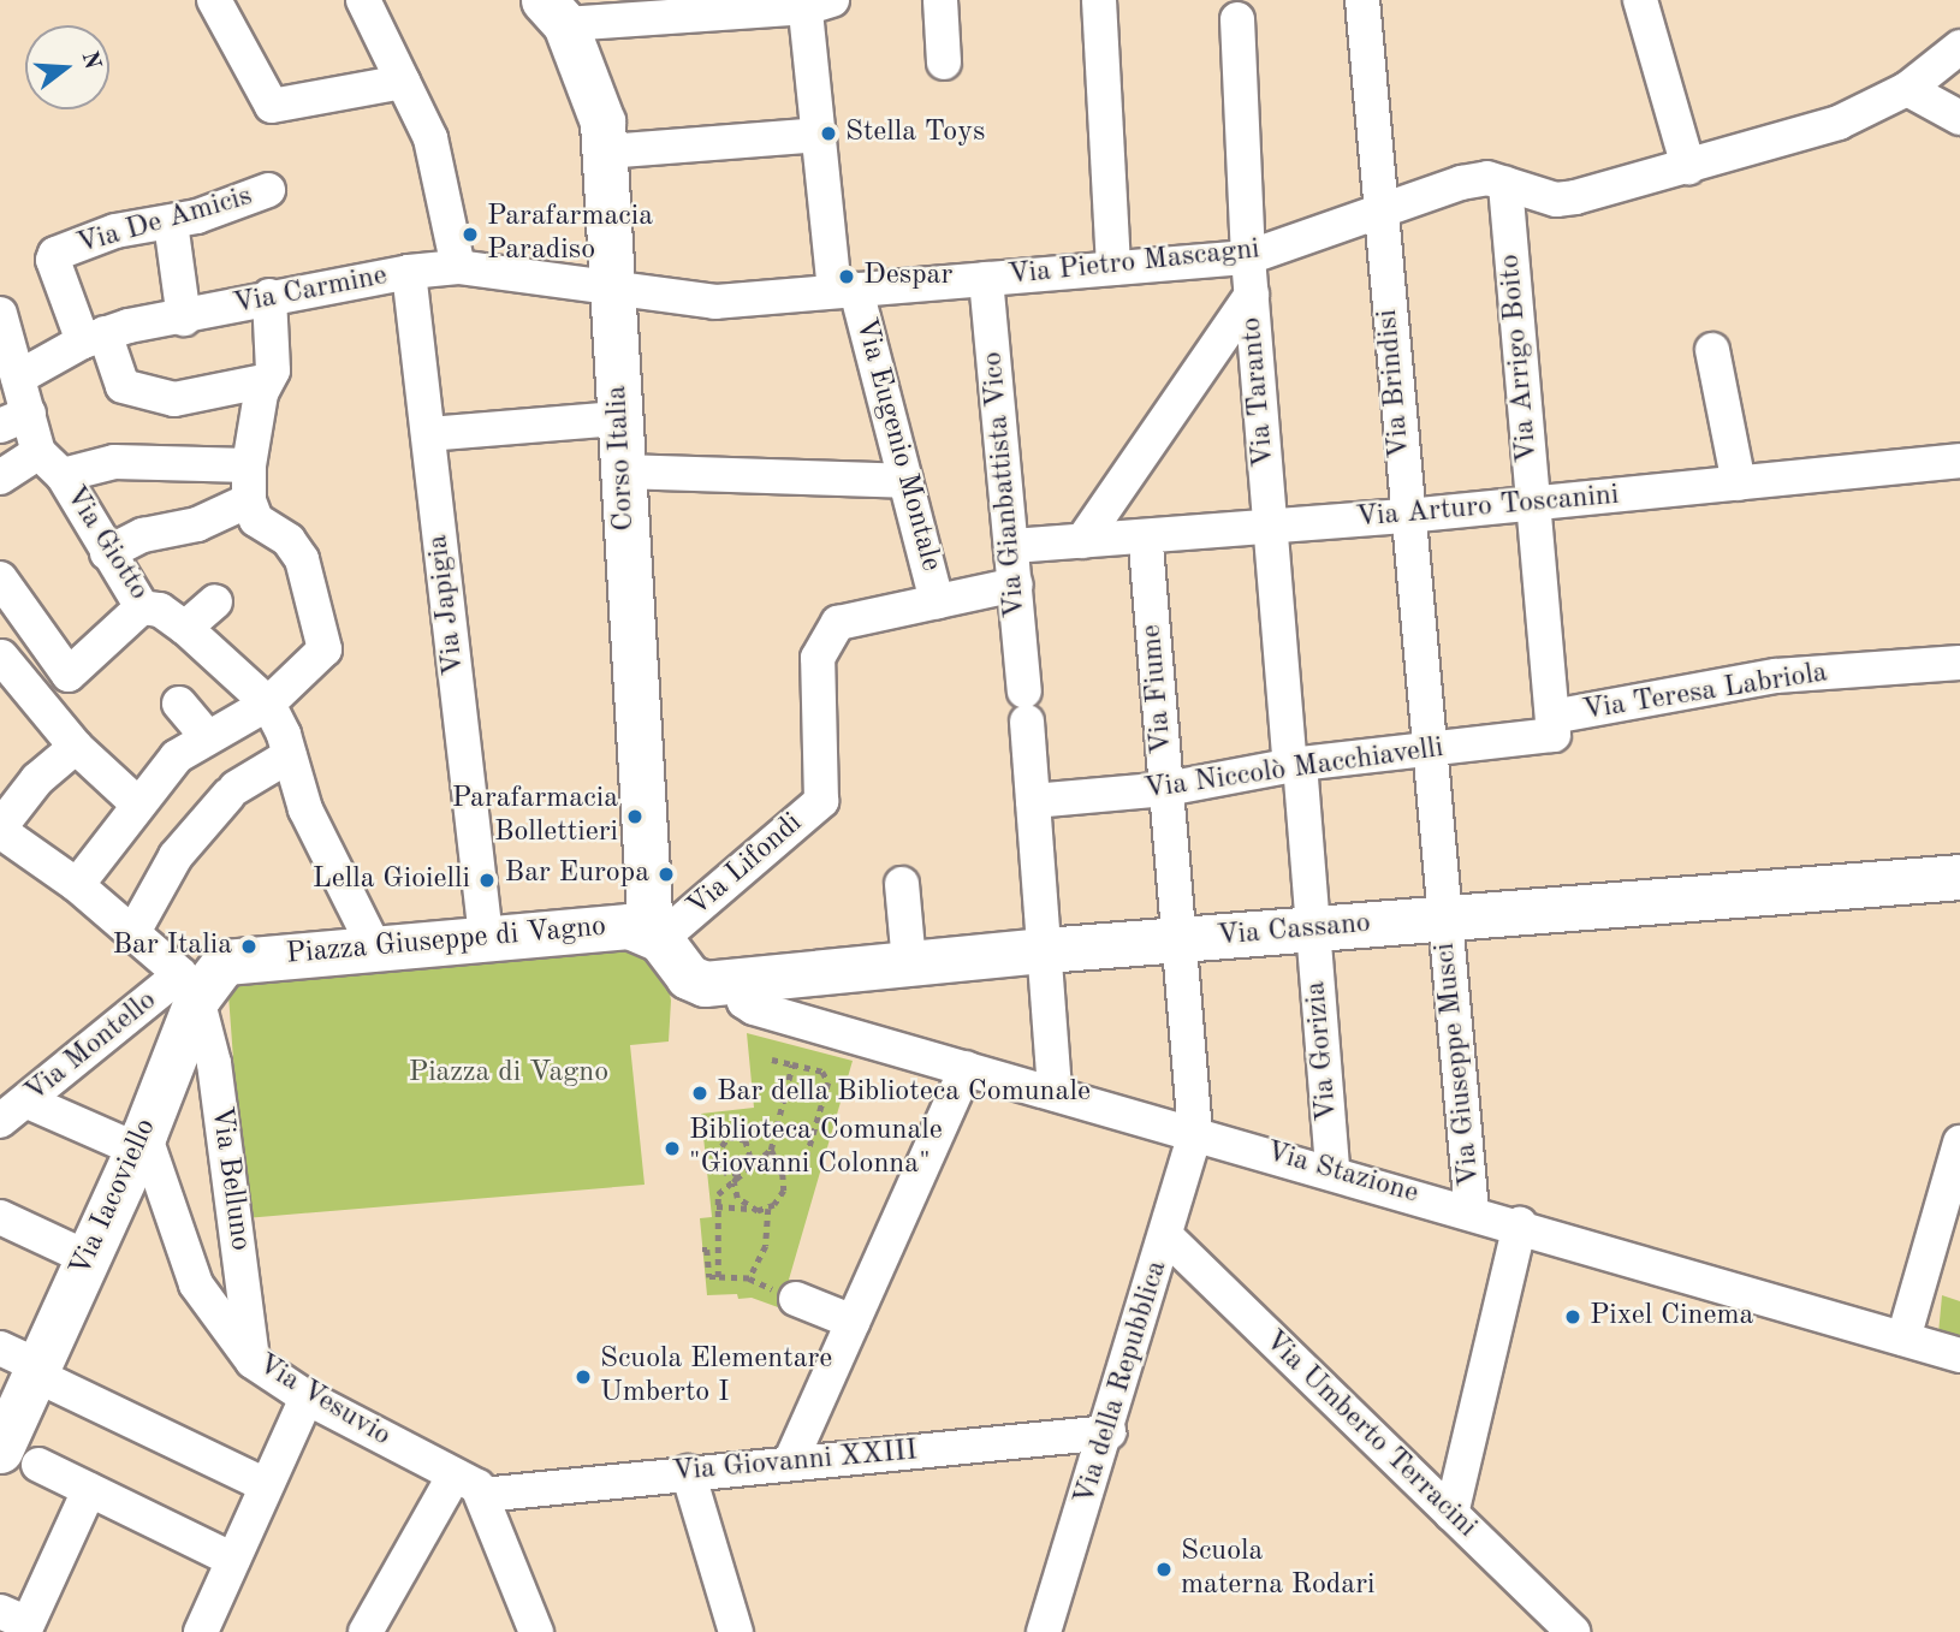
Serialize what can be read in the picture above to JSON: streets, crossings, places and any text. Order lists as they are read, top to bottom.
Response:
{
  "streets": {
    "main road": [
      "Corso Italia",
      "Via Cassano",
      "Piazza Giuseppe di Vagno",
      "Via Iacoviello"
    ],
    "street": [
      "Via De Amicis",
      "Via Pietro Mascagni",
      "Via Carmine",
      "Via Arrigo Boito",
      "Via Brindisi",
      "Via Taranto",
      "Via Eugenio Montale",
      "Via Gianbattista Vico",
      "Via Arturo Toscanini",
      "Via Giotto",
      "Via Japigia",
      "Via Fiume",
      "Via Teresa Labriola",
      "Via Niccolò Macchiavelli",
      "Via Lifondi",
      "Via Montello",
      "Via Gorizia",
      "Via Giuseppe Musci",
      "Via Stazione",
      "Via Belluno",
      "Via della Repubblica",
      "Via Vesuvio",
      "Via Umberto Terracini",
      "Via Giovanni XXIII"
    ]
  },
  "crossings": [
    ["Via De Amicis", "Via Carmine"],
    ["Via Pietro Mascagni", "Via Carmine"],
    ["Via Pietro Mascagni", "Via Arrigo Boito"],
    ["Via Pietro Mascagni", "Via Brindisi"],
    ["Via Pietro Mascagni", "Via Taranto"],
    ["Via Pietro Mascagni", "Via Eugenio Montale"],
    ["Via Pietro Mascagni", "Corso Italia"],
    ["Via Pietro Mascagni", "Via Gianbattista Vico"],
    ["Via Carmine", "Corso Italia"],
    ["Via Carmine", "Via Giotto"],
    ["Via Carmine", "Via Japigia"],
    ["Via Arrigo Boito", "Via Arturo Toscanini"],
    ["Via Arrigo Boito", "Via Teresa Labriola"],
    ["Via Arrigo Boito", "Via Niccolò Macchiavelli"],
    ["Via Brindisi", "Via Arturo Toscanini"],
    ["Via Brindisi", "Via Niccolò Macchiavelli"],
    ["Via Brindisi", "Via Cassano"],
    ["Via Brindisi", "Via Giuseppe Musci"],
    ["Via Taranto", "Via Arturo Toscanini"],
    ["Via Taranto", "Via Niccolò Macchiavelli"],
    ["Via Taranto", "Via Cassano"],
    ["Via Taranto", "Via Gorizia"],
    ["Via Eugenio Montale", "Via Lifondi"],
    ["Corso Italia", "Via Lifondi"],
    ["Corso Italia", "Via Cassano"],
    ["Corso Italia", "Piazza Giuseppe di Vagno"],
    ["Via Gianbattista Vico", "Via Arturo Toscanini"],
    ["Via Gianbattista Vico", "Via Niccolò Macchiavelli"],
    ["Via Gianbattista Vico", "Via Lifondi"],
    ["Via Gianbattista Vico", "Via Cassano"],
    ["Via Gianbattista Vico", "Via Stazione"],
    ["Via Arturo Toscanini", "Via Fiume"],
    ["Via Japigia", "Piazza Giuseppe di Vagno"],
    ["Via Fiume", "Via Niccolò Macchiavelli"],
    ["Via Fiume", "Via Cassano"],
    ["Via Fiume", "Via Stazione"],
    ["Via Fiume", "Via della Repubblica"],
    ["Via Teresa Labriola", "Via Niccolò Macchiavelli"],
    ["Via Lifondi", "Via Cassano"],
    ["Via Lifondi", "Piazza Giuseppe di Vagno"],
    ["Via Cassano", "Piazza Giuseppe di Vagno"],
    ["Via Cassano", "Via Gorizia"],
    ["Via Cassano", "Via Giuseppe Musci"],
    ["Via Cassano", "Via Stazione"],
    ["Piazza Giuseppe di Vagno", "Via Iacoviello"],
    ["Via Montello", "Via Belluno"],
    ["Via Montello", "Via Iacoviello"],
    ["Via Gorizia", "Via Stazione"],
    ["Via Giuseppe Musci", "Via Stazione"],
    ["Via Stazione", "Via della Repubblica"],
    ["Via Belluno", "Via Iacoviello"],
    ["Via Belluno", "Via Vesuvio"],
    ["Via Iacoviello", "Via Vesuvio"],
    ["Via della Repubblica", "Via Umberto Terracini"],
    ["Via della Repubblica", "Via Giovanni XXIII"],
    ["Via Vesuvio", "Via Giovanni XXIII"]
  ],
  "parks": ["Piazza di Vagno"],
  "places": [
    "Stella Toys",
    "Parafarmacia Paradiso",
    "Despar",
    "Parafarmacia Bollettieri",
    "Bar Europa",
    "Lella Gioielli",
    "Bar Italia",
    "Bar della Biblioteca Comunale",
    "Biblioteca Comunale \"Giovanni Colonna\"",
    "Pixel Cinema",
    "Scuola Elementare Umberto I",
    "Scuola materna Rodari"
  ],
  "north": "right"
}
